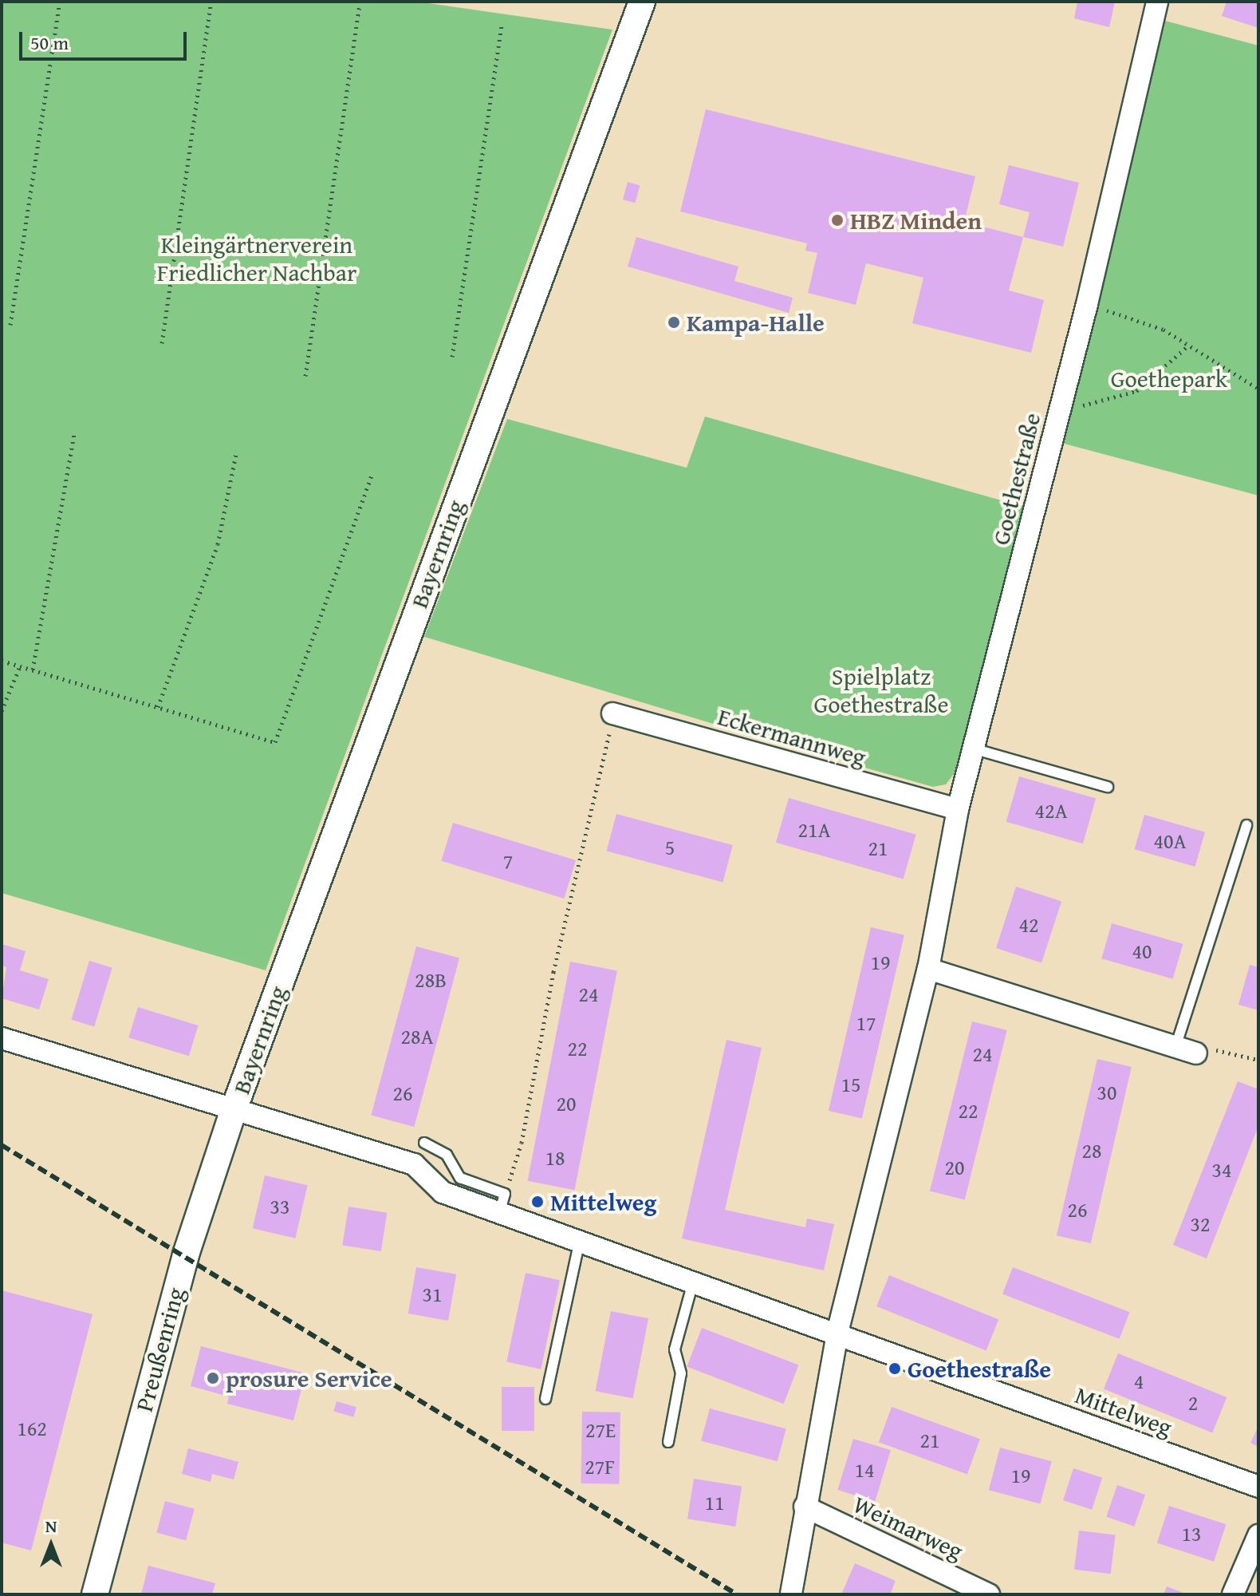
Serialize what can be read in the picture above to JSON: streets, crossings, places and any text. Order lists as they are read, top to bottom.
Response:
{
  "streets": {
    "street": [
      "Goethestraße",
      "Bayernring",
      "Eckermannweg",
      "Preußenring",
      "Mittelweg",
      "Weimarweg"
    ]
  },
  "crossings": [
    ["Goethestraße", "Eckermannweg"],
    ["Goethestraße", "Mittelweg"],
    ["Goethestraße", "Weimarweg"],
    ["Bayernring", "Preußenring"],
    ["Bayernring", "Mittelweg"],
    ["Preußenring", "Mittelweg"]
  ],
  "parks": ["Kleingärtnerverein Friedlicher Nachbar", "Goethepark", "Spielplatz Goethestraße"],
  "places": [
    "HBZ Minden",
    "Kampa-Halle",
    "Mittelweg",
    "Goethestraße",
    "prosure Service"
  ],
  "house_numbers": [
    "42A",
    "21A",
    "40A",
    "5",
    "21",
    "7",
    "42",
    "40",
    "19",
    "28B",
    "24",
    "17",
    "28A",
    "22",
    "24",
    "15",
    "30",
    "26",
    "20",
    "22",
    "28",
    "18",
    "20",
    "34",
    "33",
    "26",
    "32",
    "31",
    "4",
    "2",
    "162",
    "27E",
    "21",
    "27F",
    "14",
    "19",
    "11",
    "13"
  ],
  "scale_bar": "50 m",
  "north": "top"
}
